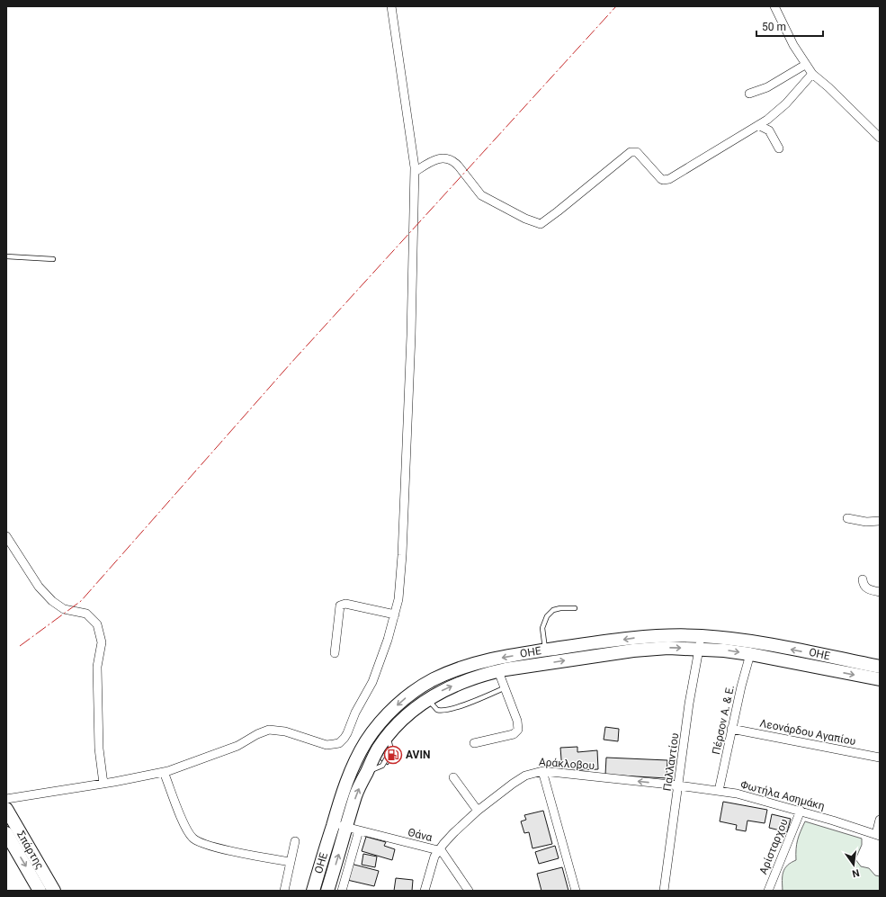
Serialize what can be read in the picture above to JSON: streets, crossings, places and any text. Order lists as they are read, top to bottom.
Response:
{
  "streets": {
    "main road": ["ΟΗΕ", "Σπάρτης"],
    "street": [
      "Πέρσον Α. & Ε.",
      "Λεονάρδου Αγαπίου",
      "Παλλαντίου",
      "Αράκλοβου",
      "Φωτήλα Ασημάκη",
      "Θάνα",
      "Αρίσταρχου"
    ]
  },
  "crossings": [
    ["ΟΗΕ", "Πέρσον Α. & Ε."],
    ["ΟΗΕ", "Παλλαντίου"],
    ["ΟΗΕ", "Θάνα"],
    ["Πέρσον Α. & Ε.", "Λεονάρδου Αγαπίου"],
    ["Πέρσον Α. & Ε.", "Φωτήλα Ασημάκη"],
    ["Παλλαντίου", "Αράκλοβου"],
    ["Παλλαντίου", "Φωτήλα Ασημάκη"],
    ["Αράκλοβου", "Φωτήλα Ασημάκη"],
    ["Αράκλοβου", "Θάνα"],
    ["Φωτήλα Ασημάκη", "Αρίσταρχου"]
  ],
  "one_way": ["Αράκλοβου"],
  "places": {
    "fuel station": ["AVIN"]
  },
  "scale_bar": "50 m",
  "north": "bottom"
}
